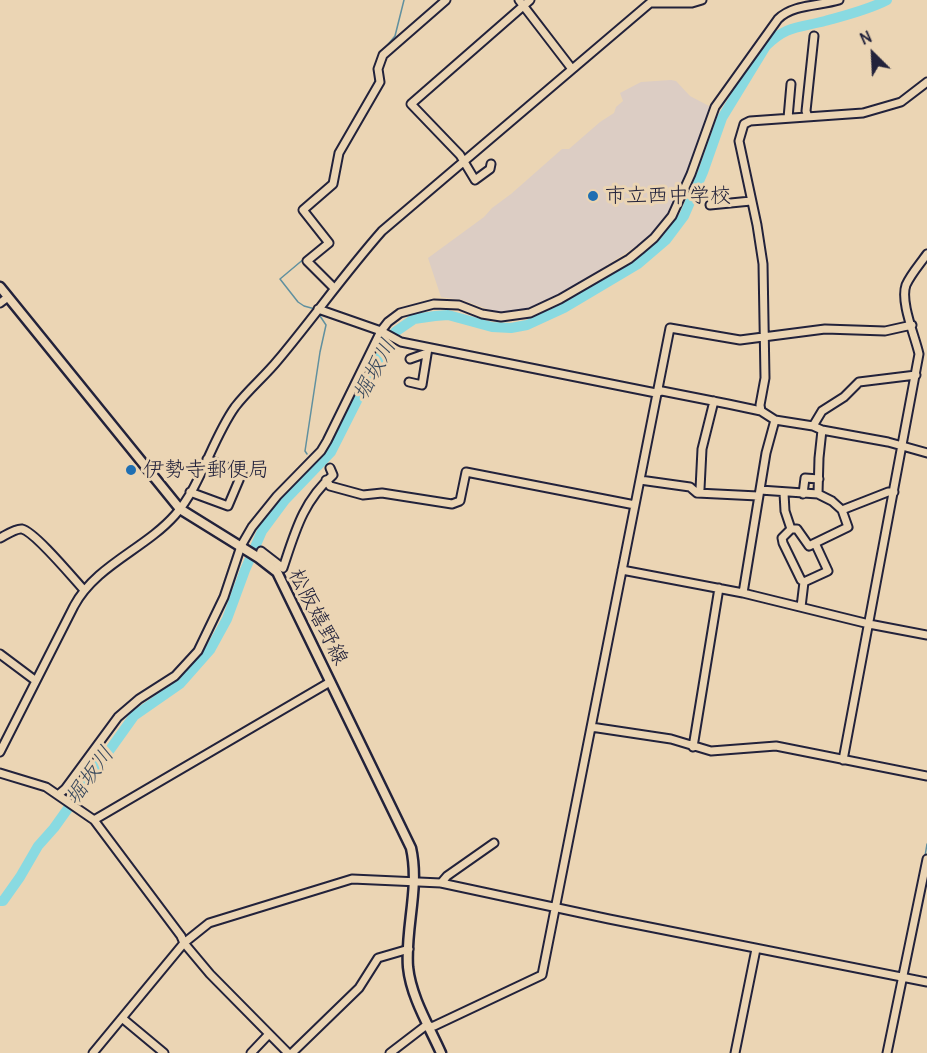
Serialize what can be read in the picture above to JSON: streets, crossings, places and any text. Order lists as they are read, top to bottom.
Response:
{
  "streets": {
    "main road": ["松阪嬉野線"]
  },
  "water": ["堀坂川"],
  "places": ["市立西中学校", "伊勢寺郵便局"],
  "north": "top left"
}
